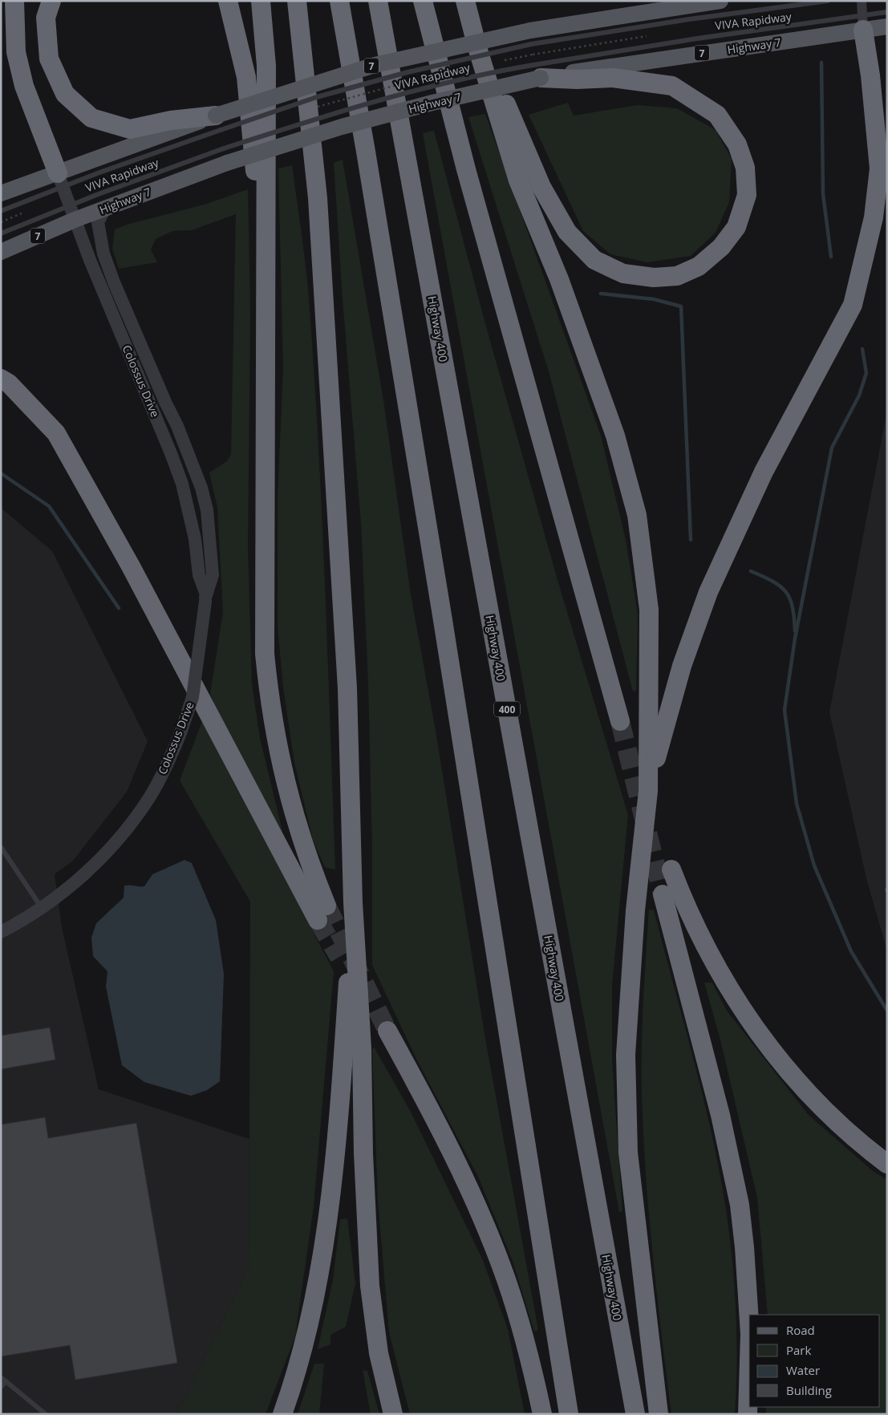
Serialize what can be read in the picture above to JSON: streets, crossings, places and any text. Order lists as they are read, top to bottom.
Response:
{
  "streets": {
    "highway": ["Highway 400", "400"],
    "main road": ["Highway 7", "7"],
    "street": ["Colossus Drive"],
    "lane": ["VIVA Rapidway"]
  },
  "crossings": [
    ["VIVA Rapidway", "Highway 7"],
    ["VIVA Rapidway", "7"],
    ["VIVA Rapidway", "Colossus Drive"],
    ["Highway 7", "Colossus Drive"],
    ["7", "Colossus Drive"]
  ],
  "legend": [
    "Road",
    "Park",
    "Water",
    "Building"
  ]
}
